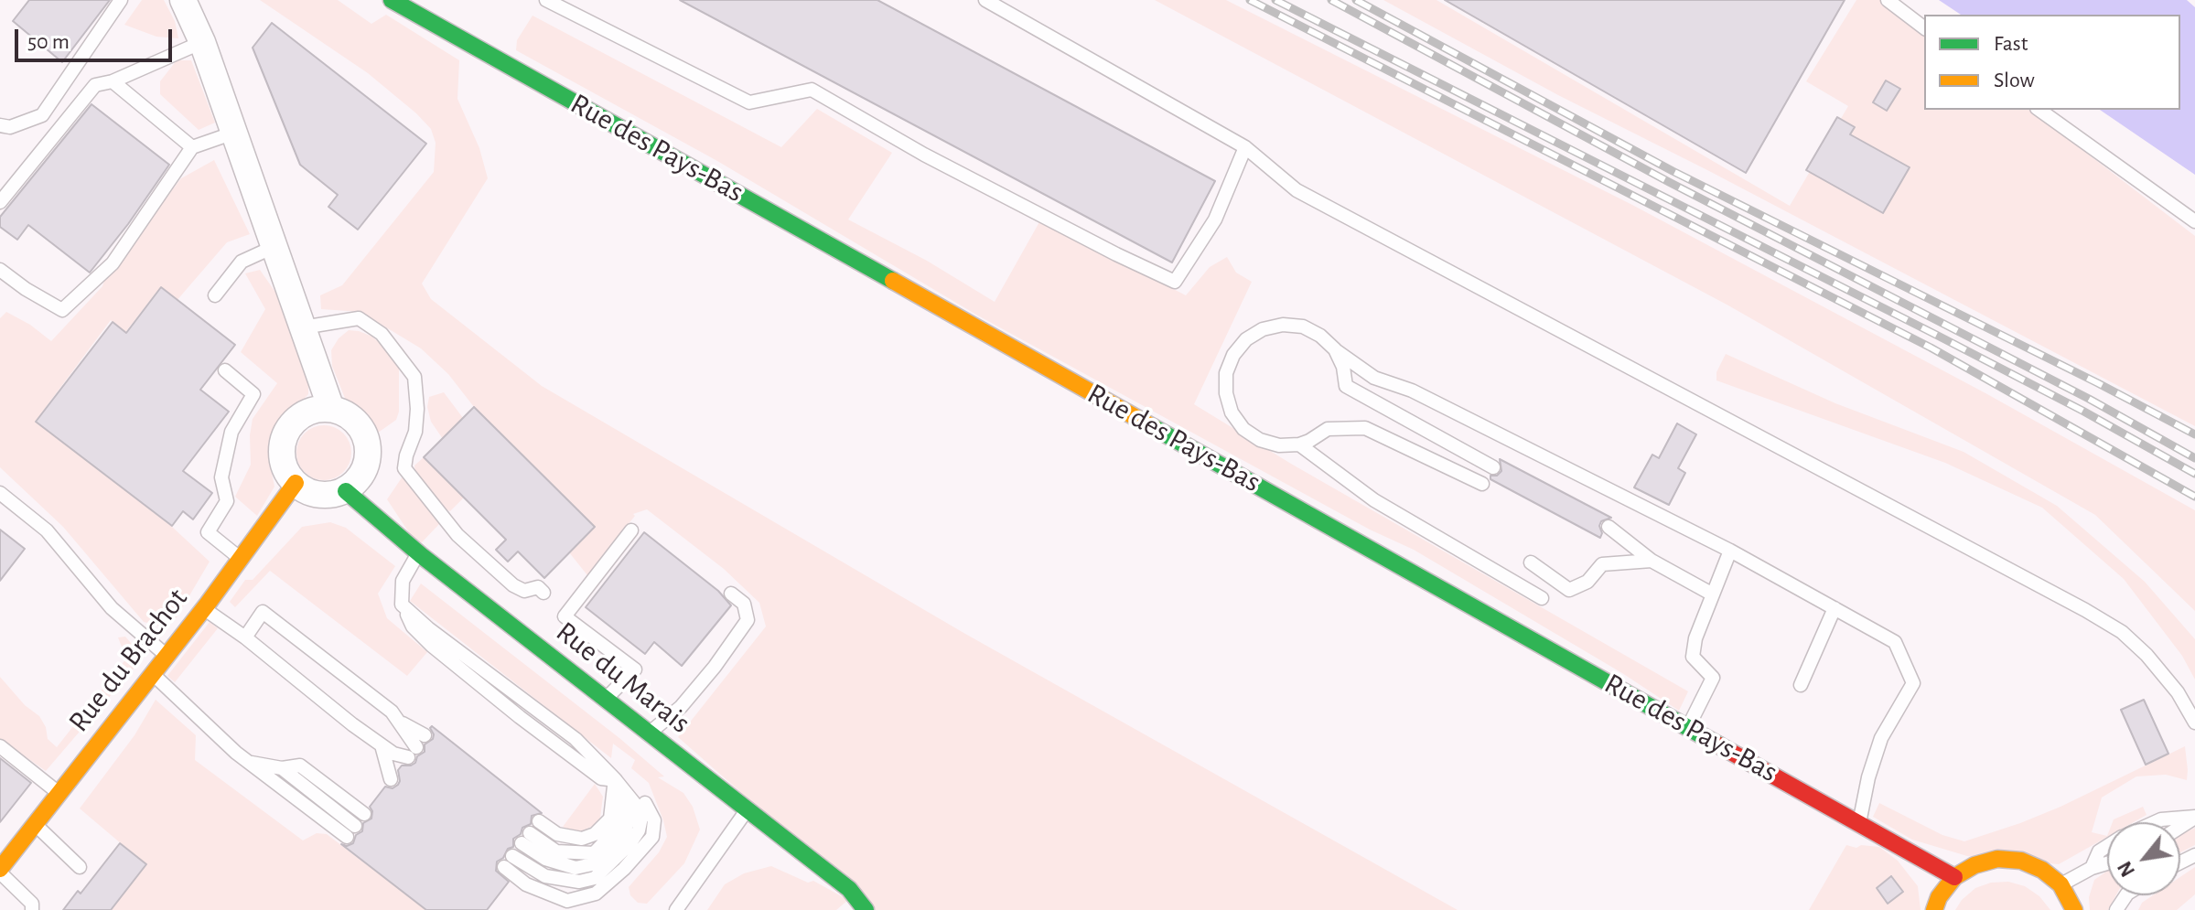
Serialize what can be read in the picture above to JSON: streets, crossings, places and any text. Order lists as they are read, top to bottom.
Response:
{
  "streets": {
    "street": ["Rue des Pays-Bas", "Rue du Brachot", "Rue du Marais"]
  },
  "crossings": [
    ["Rue du Brachot", "Rue du Marais"]
  ],
  "legend": ["Fast", "Slow"],
  "scale_bar": "50 m",
  "north": "bottom left"
}
